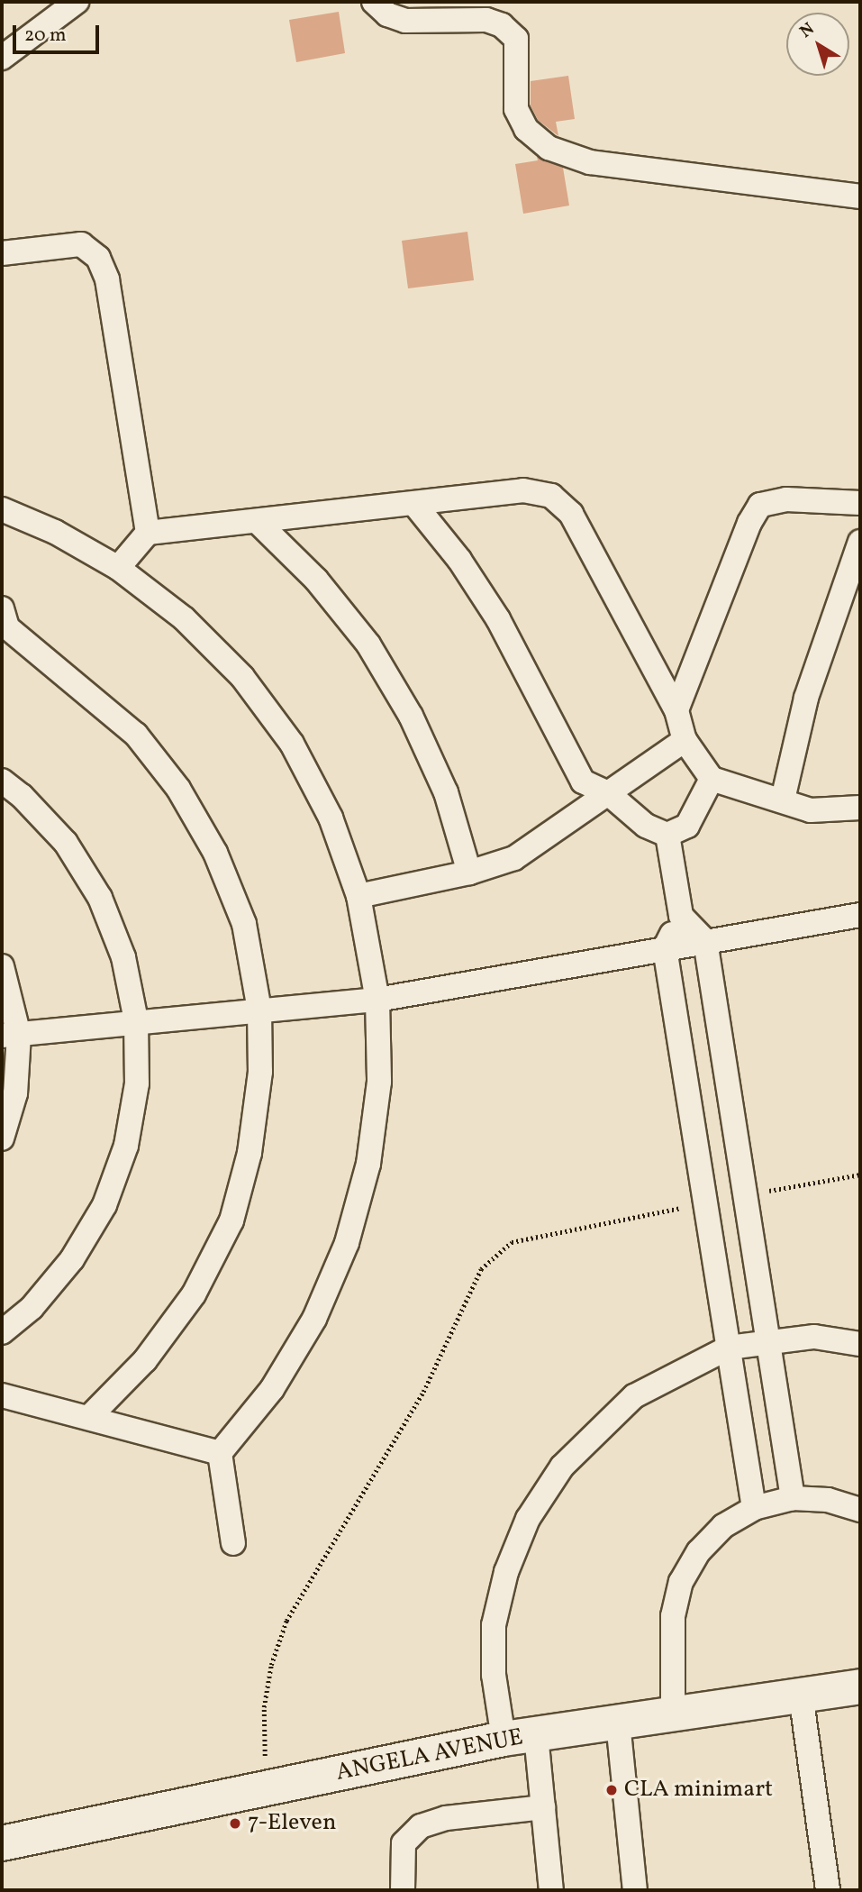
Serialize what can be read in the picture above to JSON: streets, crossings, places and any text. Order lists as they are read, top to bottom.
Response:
{
  "streets": {
    "main road": ["ANGELA AVENUE"]
  },
  "places": ["CLA minimart", "7-Eleven"],
  "scale_bar": "20 m",
  "north": "top left"
}
